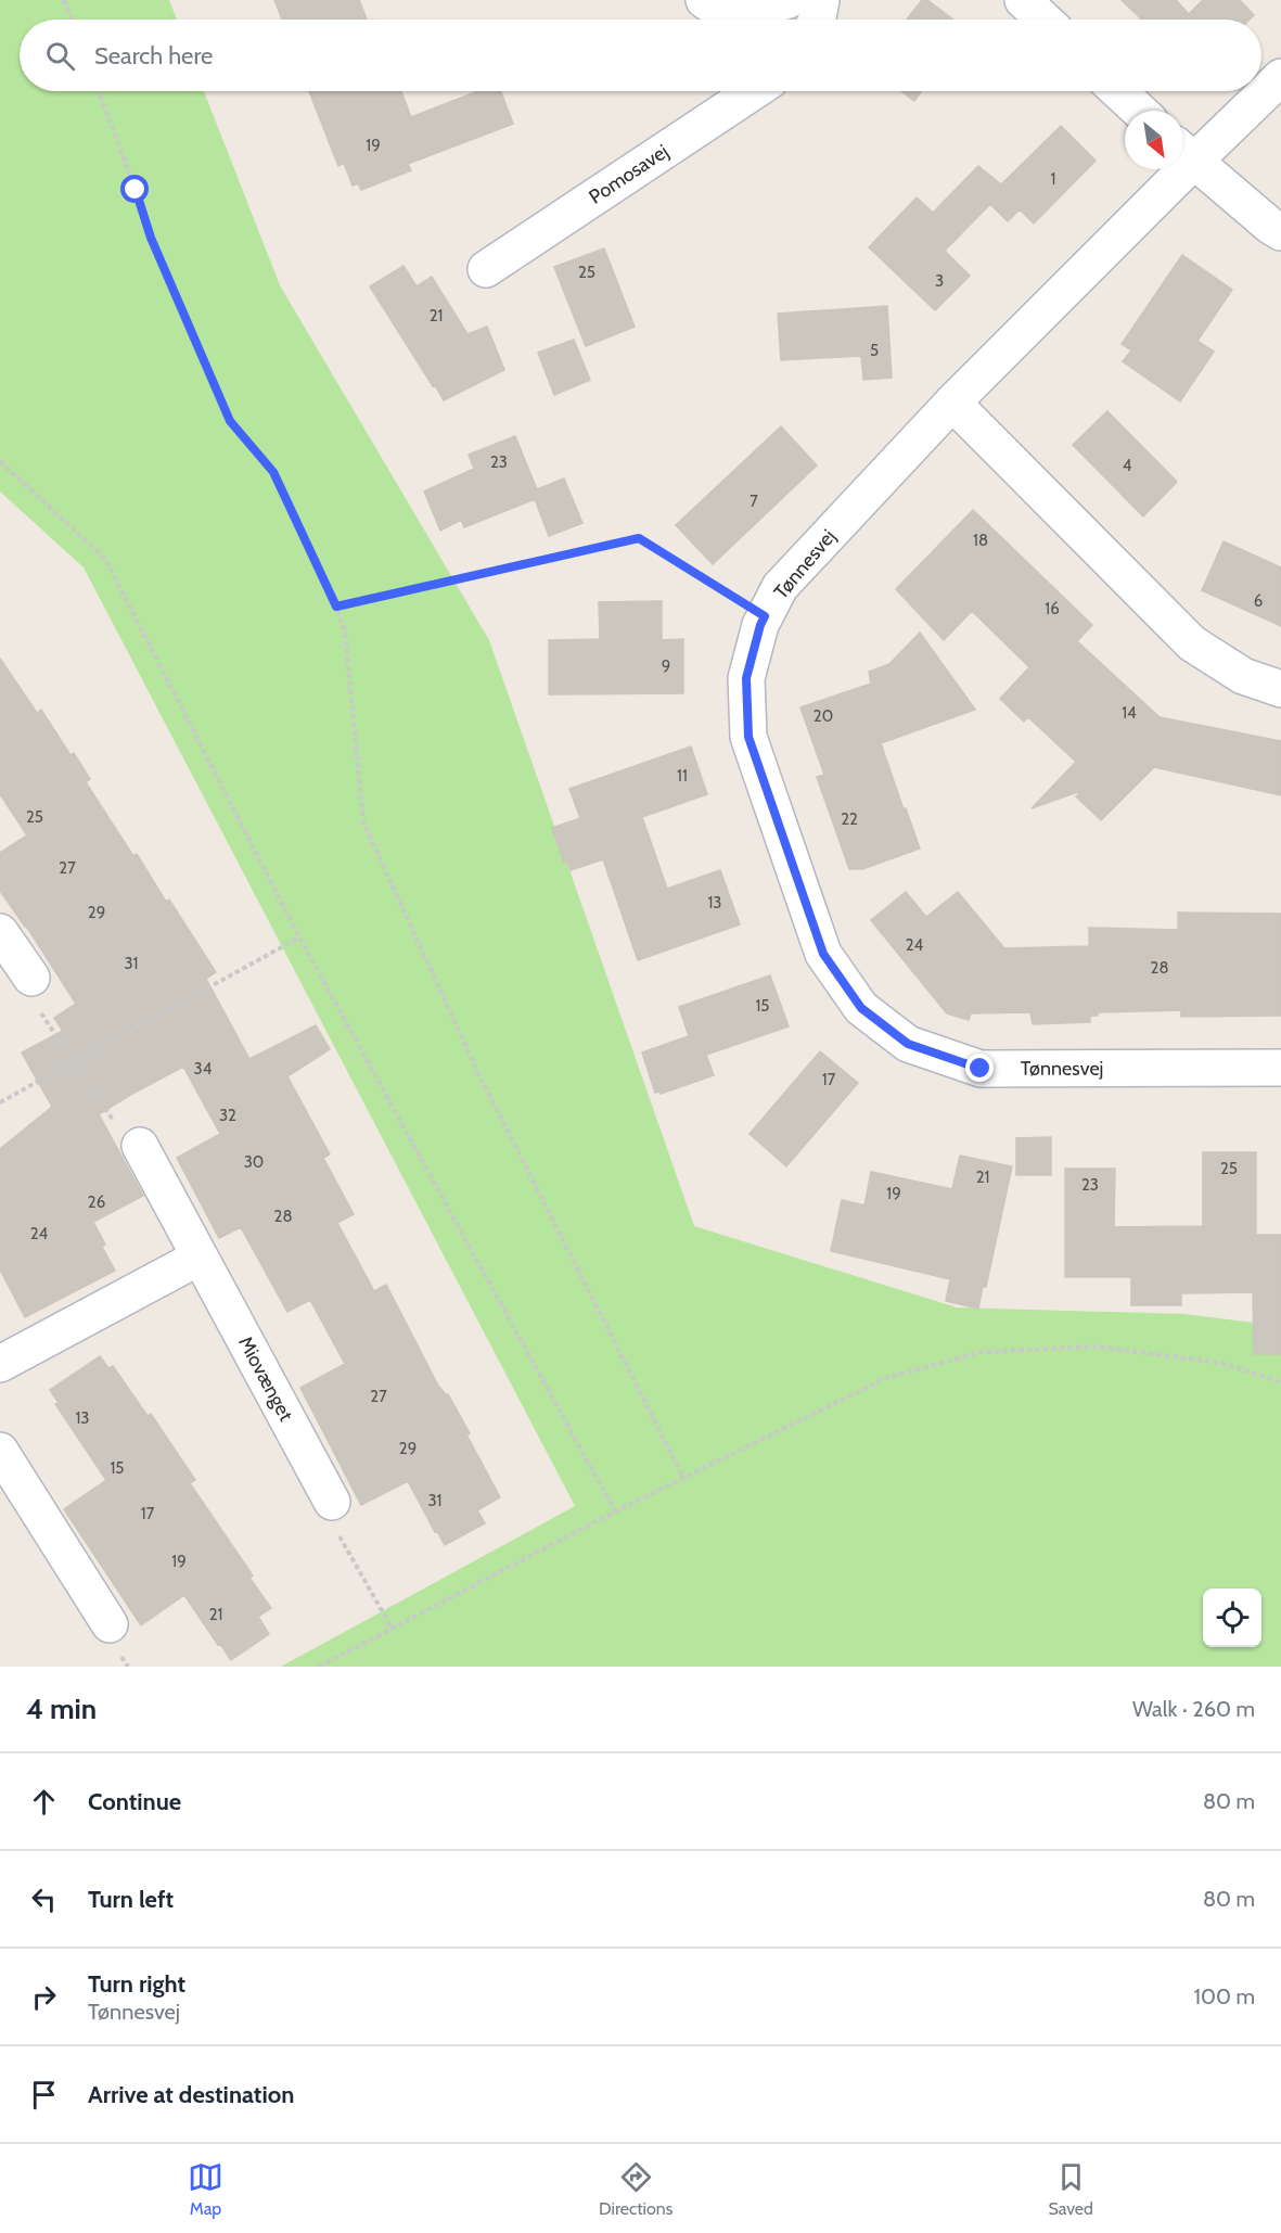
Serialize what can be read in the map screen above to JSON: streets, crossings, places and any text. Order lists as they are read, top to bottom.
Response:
{
  "streets": {
    "street": ["Pomosavej", "Tønnesvej", "Miovænget"]
  },
  "house_numbers": [
    "19",
    "1",
    "25",
    "3",
    "21",
    "5",
    "23",
    "4",
    "7",
    "18",
    "6",
    "16",
    "9",
    "14",
    "20",
    "11",
    "25",
    "22",
    "27",
    "13",
    "29",
    "24",
    "31",
    "28",
    "15",
    "34",
    "17",
    "32",
    "30",
    "25",
    "21",
    "23",
    "19",
    "26",
    "28",
    "24",
    "27",
    "13",
    "29",
    "15",
    "31",
    "17",
    "19",
    "21"
  ],
  "north": "bottom right",
  "page": {
    "search": "Search here",
    "heading": ["4 min", "Walk · 260 m"],
    "list": [
      ["Continue", "80 m"],
      ["Turn left", "80 m"],
      ["Turn right", "Tønnesvej", "100 m"],
      "Arrive at destination"
    ],
    "nav": ["Map", "Directions", "Saved"]
  }
}
